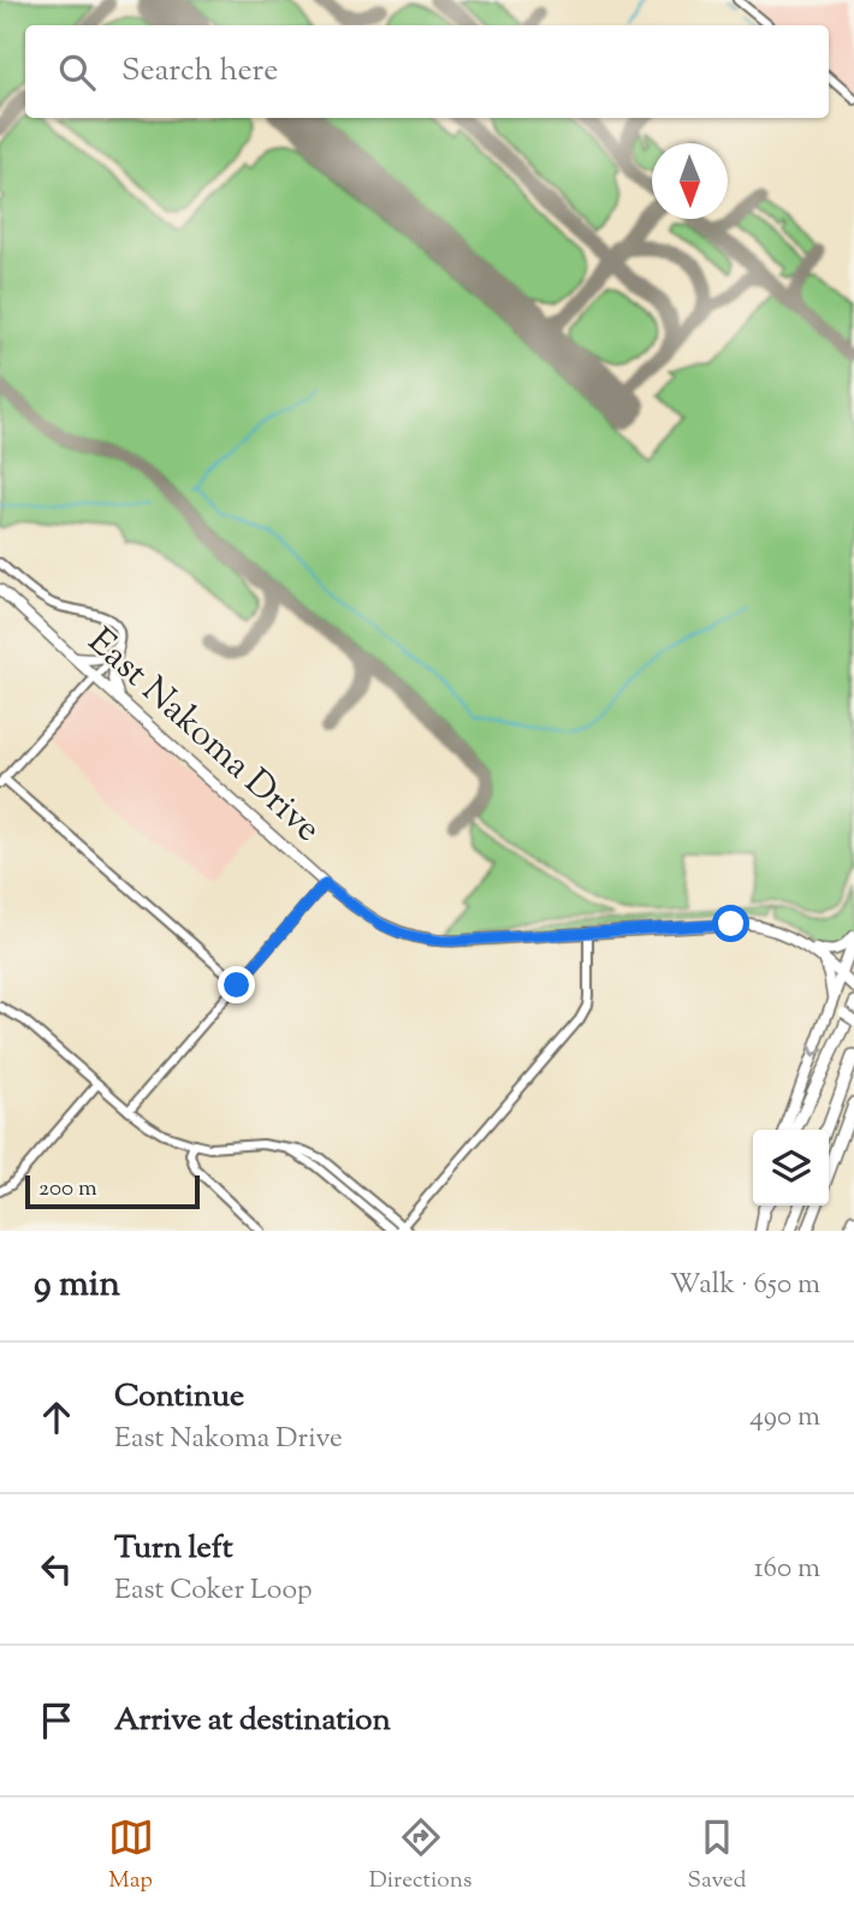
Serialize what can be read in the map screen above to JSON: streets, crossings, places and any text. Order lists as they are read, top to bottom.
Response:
{
  "streets": {
    "main road": ["East Nakoma Drive"]
  },
  "scale_bar": "200 m",
  "north": "bottom",
  "page": {
    "search": "Search here",
    "scale": "200 m",
    "heading": ["9 min", "Walk · 650 m"],
    "list": [
      ["Continue", "East Nakoma Drive", "490 m"],
      ["Turn left", "East Coker Loop", "160 m"],
      "Arrive at destination"
    ],
    "nav": ["Map", "Directions", "Saved"]
  }
}
